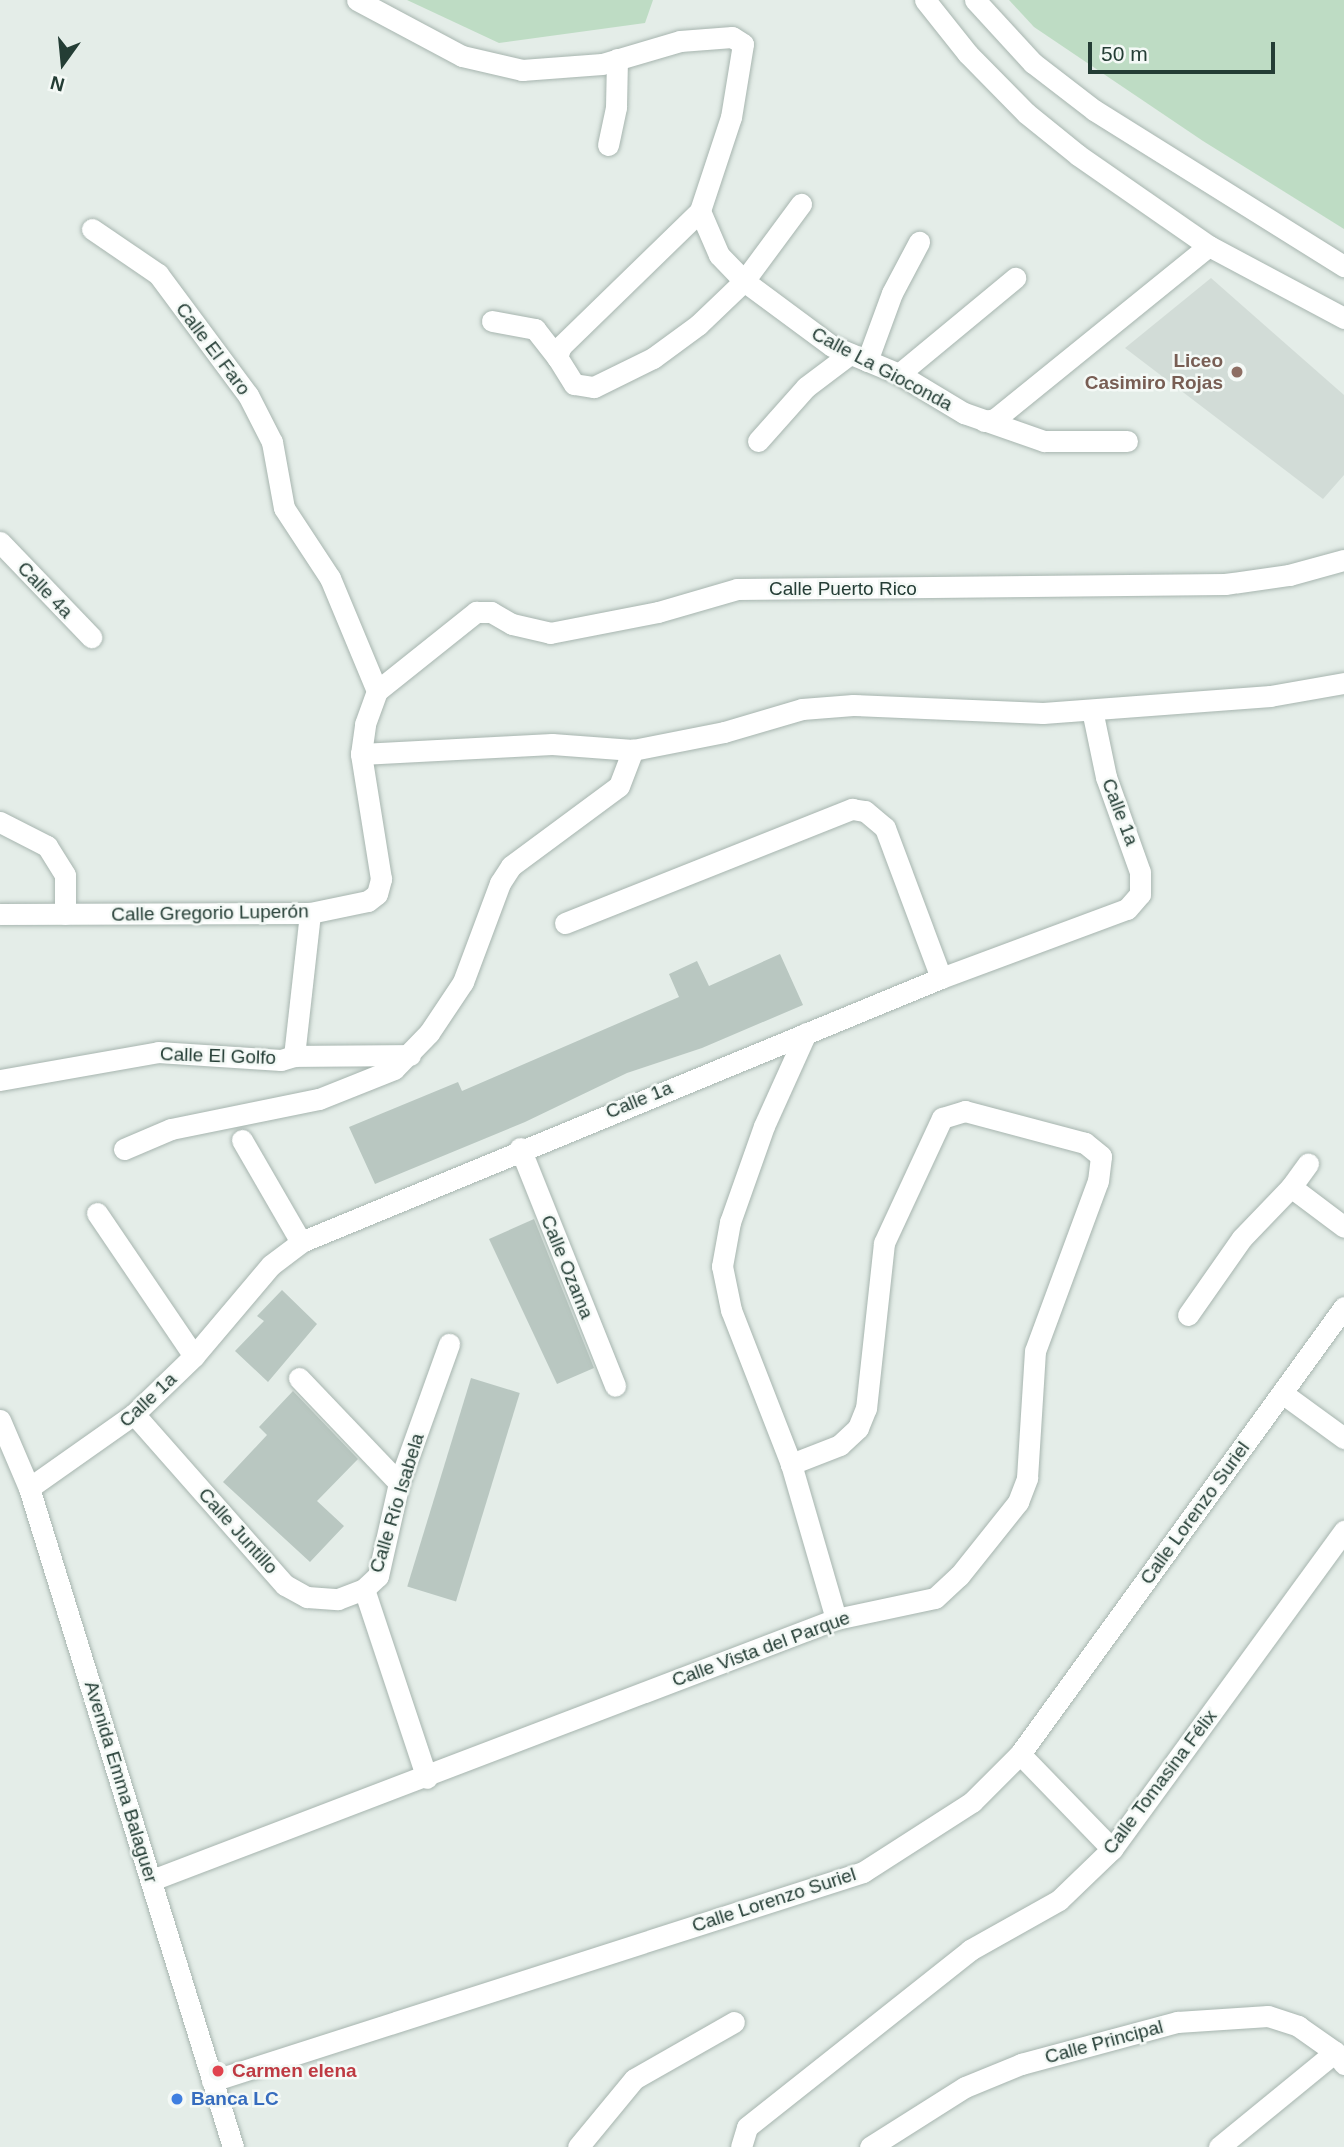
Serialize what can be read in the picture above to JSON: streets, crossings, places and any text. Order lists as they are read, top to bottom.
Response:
{
  "streets": {
    "street": [
      "Calle El Faro",
      "Calle La Gioconda",
      "Calle Puerto Rico",
      "Calle 4a",
      "Calle 1a",
      "Calle Gregorio Luperón",
      "Calle El Golfo",
      "Calle Ozama",
      "Calle Río Isabela",
      "Calle Lorenzo Suriel",
      "Calle Juntillo",
      "Calle Vista del Parque",
      "Avenida Emma Balaguer",
      "Calle Tomasina Félix",
      "Calle Principal"
    ]
  },
  "crossings": [
    ["Calle El Faro", "Calle Puerto Rico"],
    ["Calle El Faro", "Calle Gregorio Luperón"],
    ["Calle Puerto Rico", "Calle Gregorio Luperón"],
    ["Calle 1a", "Calle Ozama"],
    ["Calle 1a", "Calle Juntillo"],
    ["Calle 1a", "Avenida Emma Balaguer"],
    ["Calle Gregorio Luperón", "Calle El Golfo"],
    ["Calle Río Isabela", "Calle Juntillo"],
    ["Calle Río Isabela", "Calle Vista del Parque"],
    ["Calle Lorenzo Suriel", "Avenida Emma Balaguer"],
    ["Calle Vista del Parque", "Avenida Emma Balaguer"]
  ],
  "places": ["Liceo Casimiro Rojas", "Carmen elena", "Banca LC"],
  "scale_bar": "50 m",
  "north": "bottom"
}
